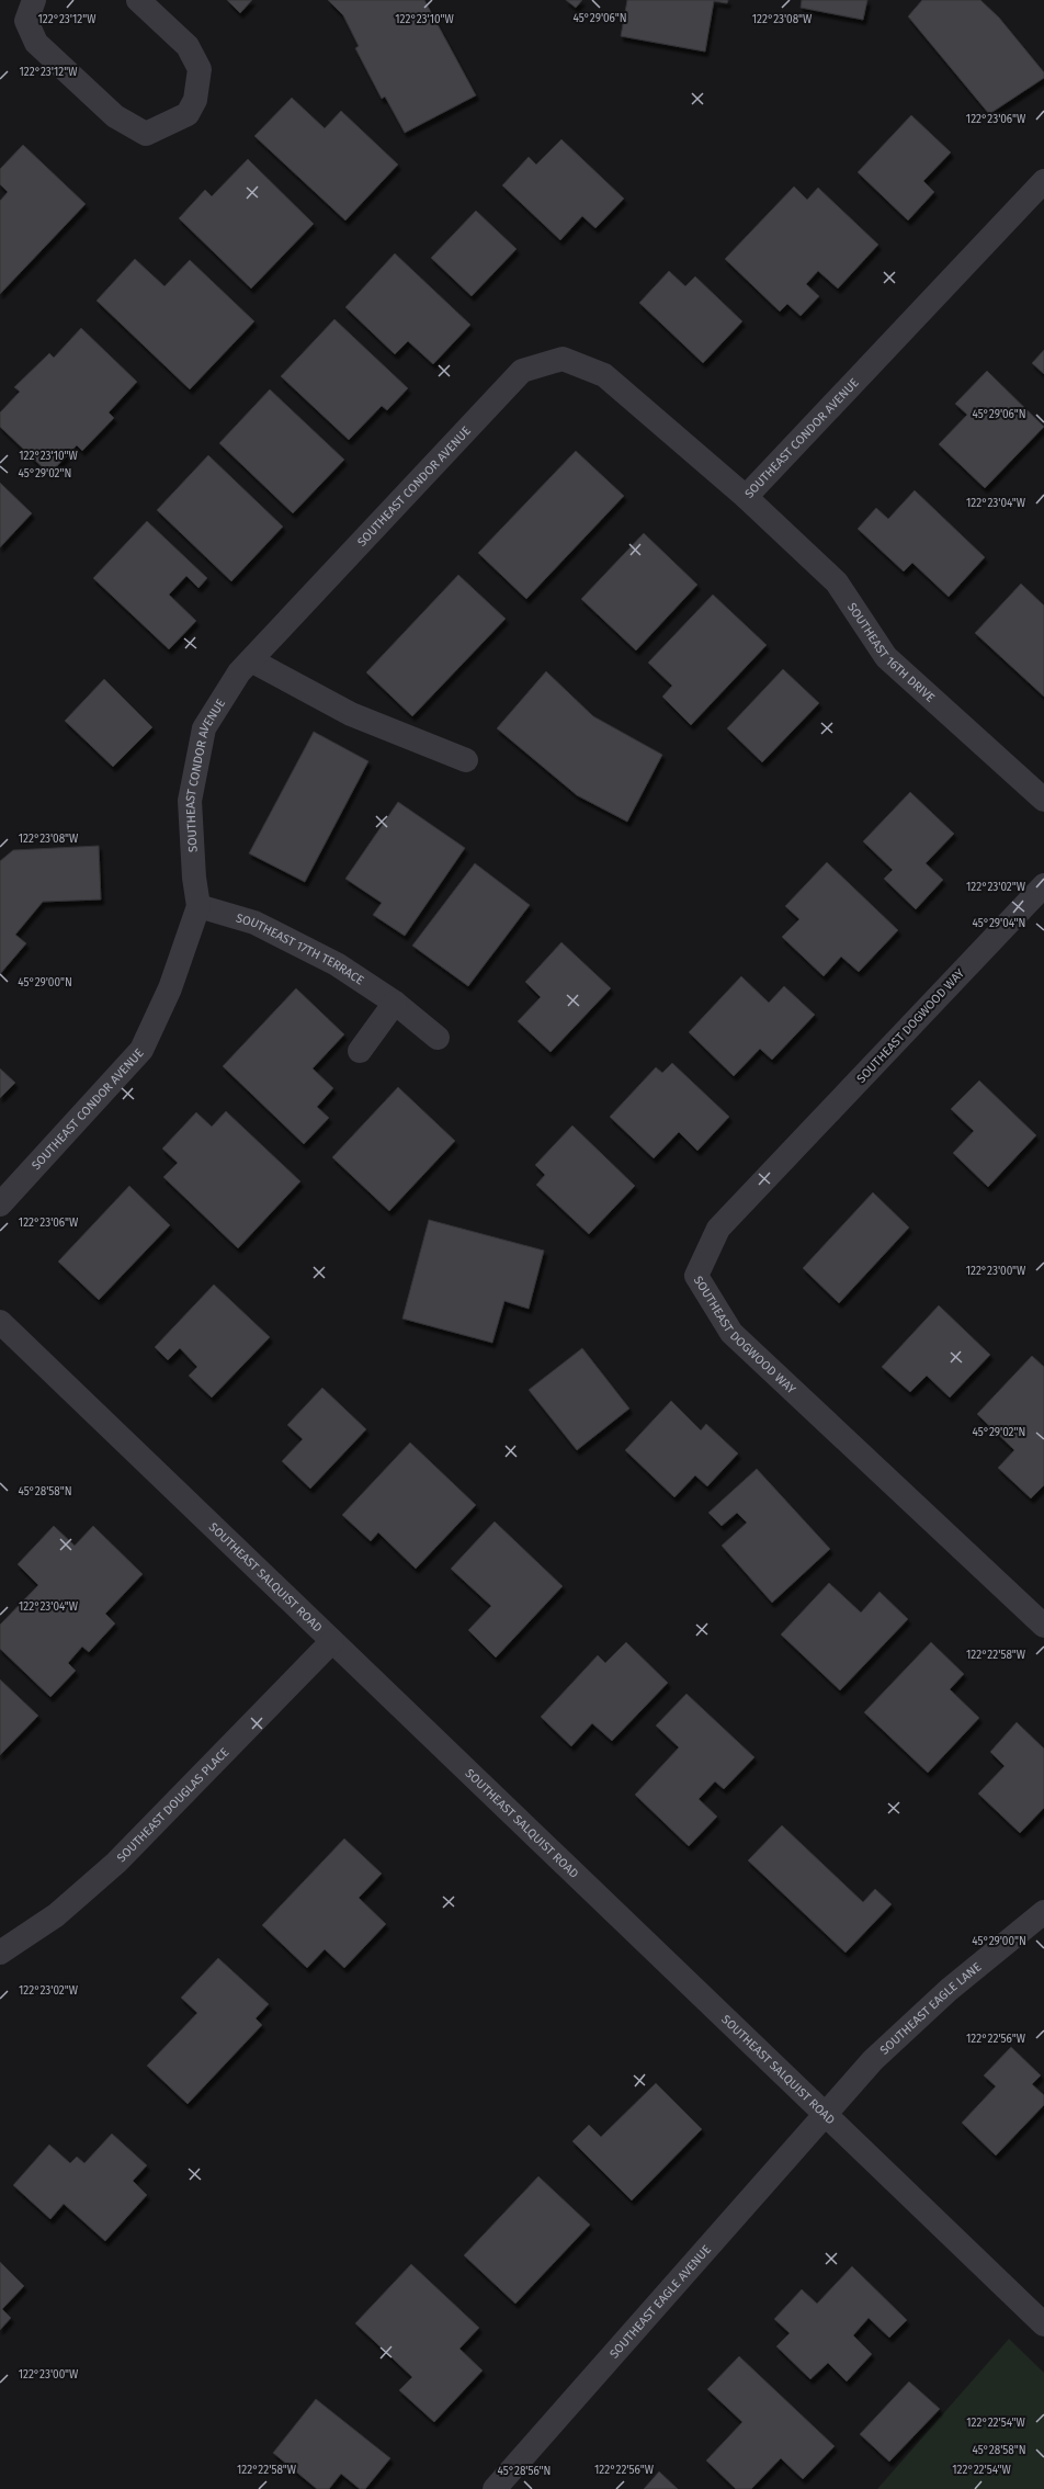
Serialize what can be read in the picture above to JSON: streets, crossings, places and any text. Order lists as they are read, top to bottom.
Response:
{
  "streets": {
    "street": [
      "SOUTHEAST CONDOR AVENUE",
      "SOUTHEAST 16TH DRIVE",
      "SOUTHEAST 17TH TERRACE",
      "SOUTHEAST DOGWOOD WAY",
      "SOUTHEAST SALQUIST ROAD",
      "SOUTHEAST DOUGLAS PLACE",
      "SOUTHEAST EAGLE LANE",
      "SOUTHEAST EAGLE AVENUE"
    ]
  },
  "crossings": [
    ["SOUTHEAST CONDOR AVENUE", "SOUTHEAST 16TH DRIVE"],
    ["SOUTHEAST CONDOR AVENUE", "SOUTHEAST 17TH TERRACE"],
    ["SOUTHEAST SALQUIST ROAD", "SOUTHEAST DOUGLAS PLACE"],
    ["SOUTHEAST SALQUIST ROAD", "SOUTHEAST EAGLE LANE"],
    ["SOUTHEAST SALQUIST ROAD", "SOUTHEAST EAGLE AVENUE"],
    ["SOUTHEAST EAGLE LANE", "SOUTHEAST EAGLE AVENUE"]
  ],
  "coordinates": [
    "45°29'06\"N",
    "122°23'12\"W",
    "122°23'10\"W",
    "122°23'08\"W",
    "122°23'06\"W",
    "45°29'02\"N",
    "122°23'04\"W",
    "122°23'02\"W",
    "45°29'04\"N",
    "45°29'00\"N",
    "122°23'00\"W",
    "45°28'58\"N",
    "122°22'58\"W",
    "122°22'56\"W",
    "122°22'54\"W",
    "45°28'56\"N"
  ]
}
